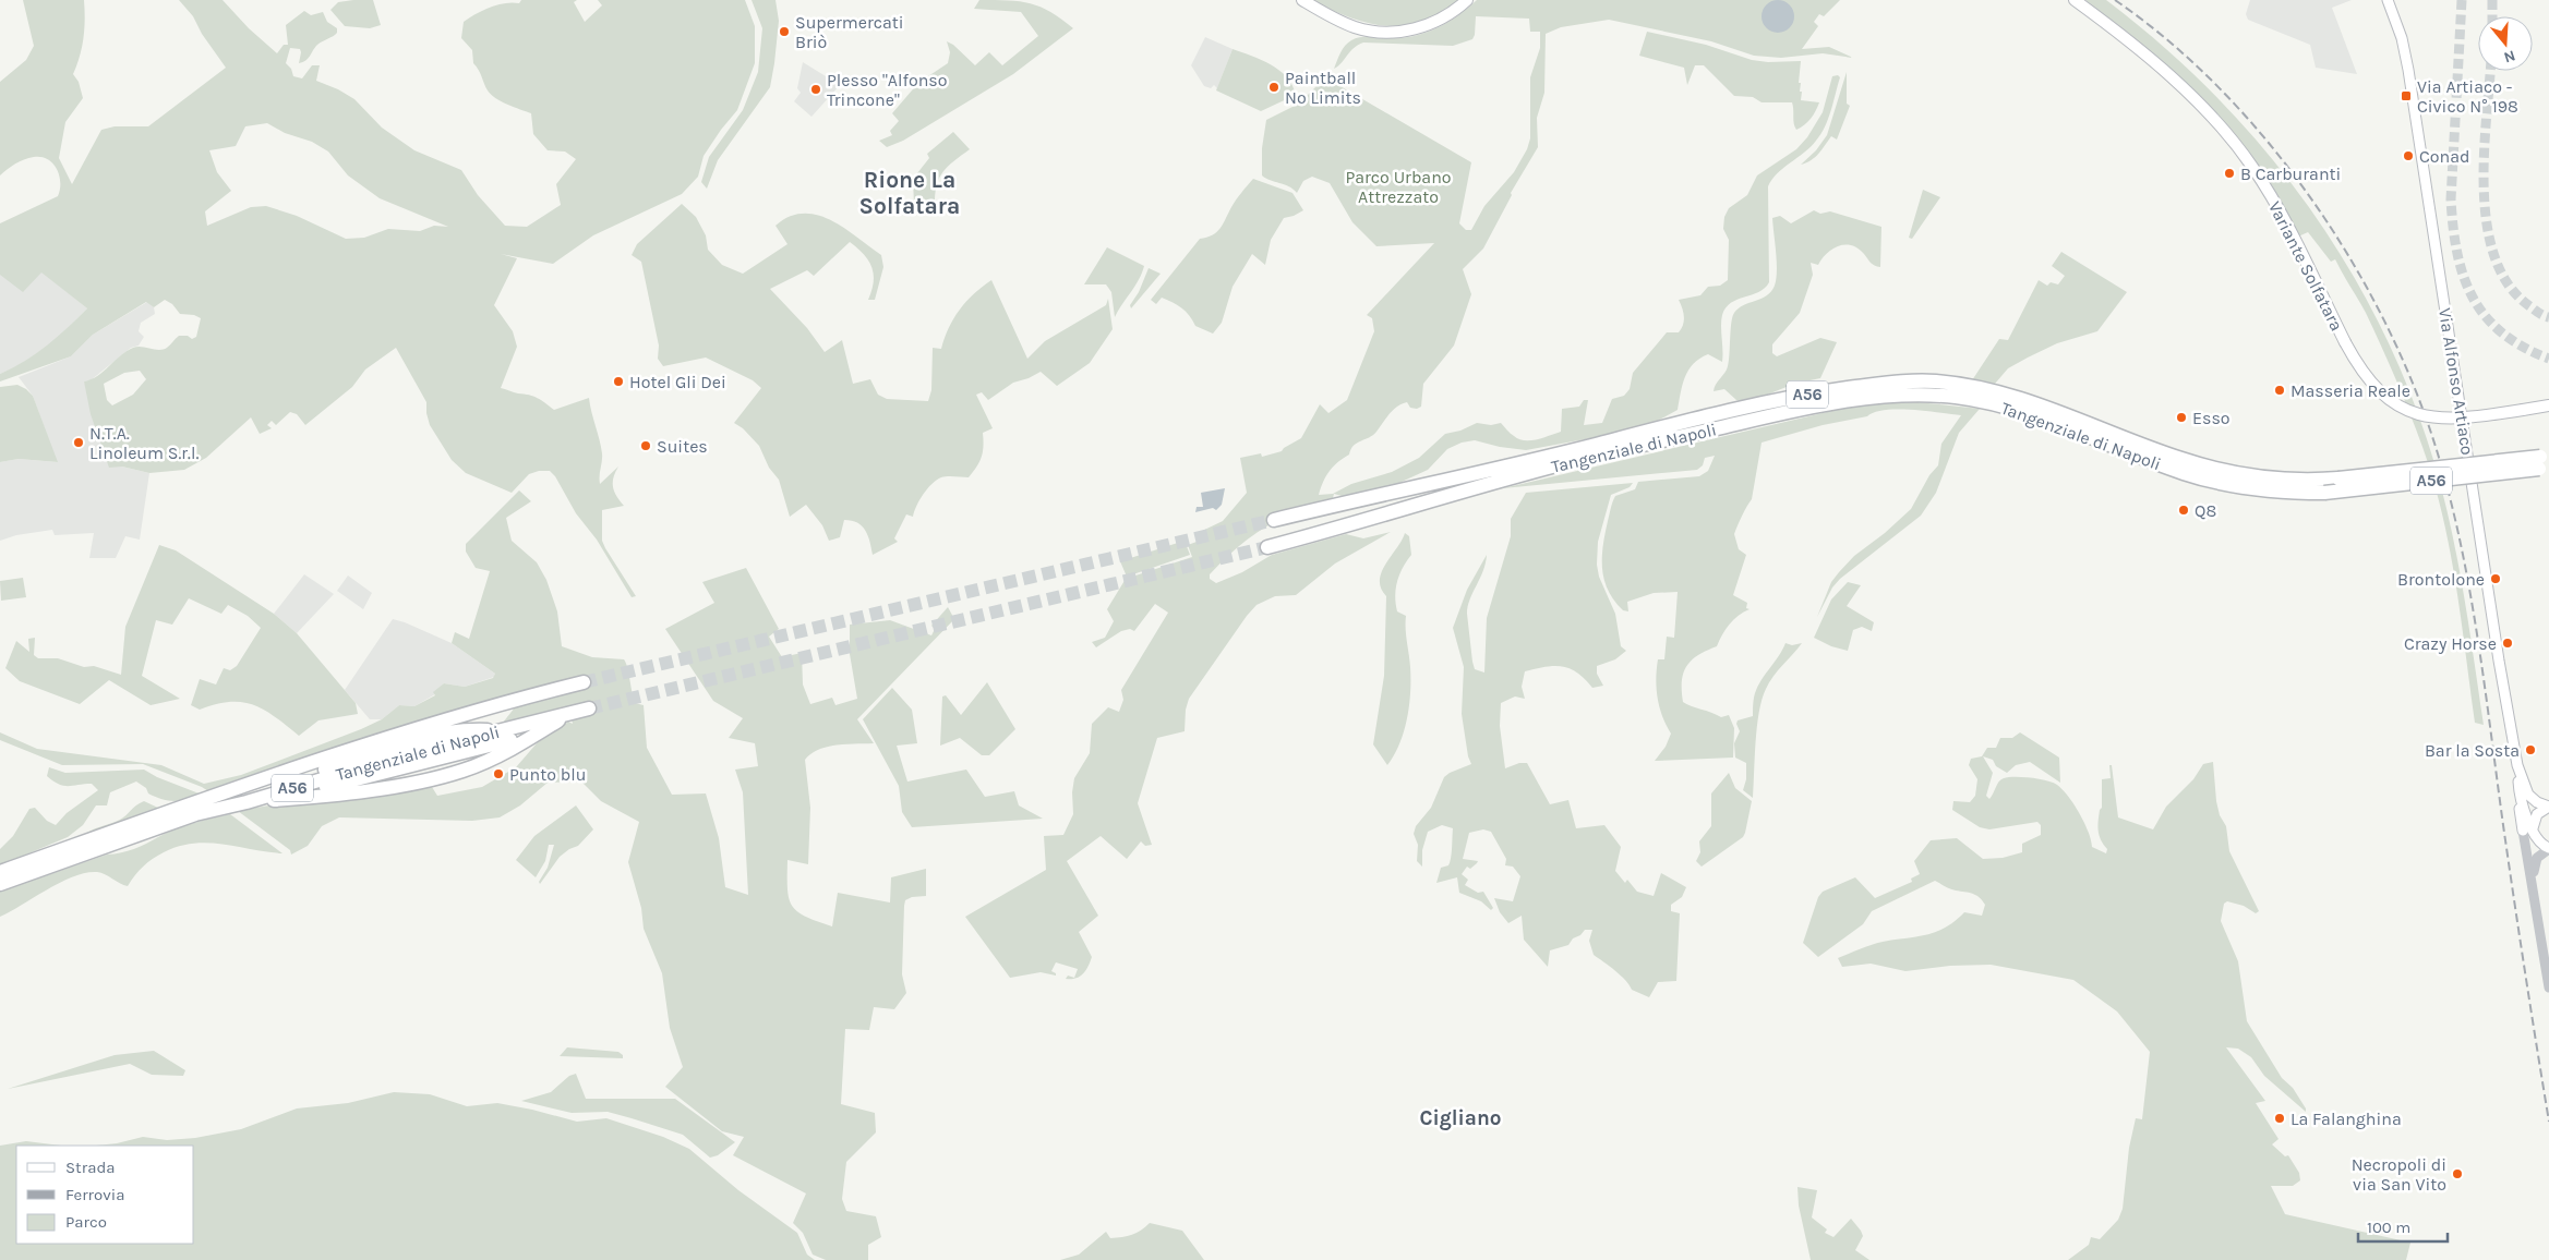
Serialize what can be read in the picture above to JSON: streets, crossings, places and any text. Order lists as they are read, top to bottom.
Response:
{
  "streets": {
    "highway": ["A56", "Tangenziale di Napoli"],
    "main road": ["Variante Solfatara", "Via Alfonso Artiaco"]
  },
  "districts": ["Rione La Solfatara", "Cigliano"],
  "parks": ["Parco Urbano Attrezzato"],
  "places": {
    "other": [
      "Supermercati Briò",
      "Paintball No Limits",
      "Plesso \"Alfonso Trincone\"",
      "Conad",
      "B Carburanti",
      "Hotel Gli Dei",
      "Masseria Reale",
      "Esso",
      "N.T.A. Linoleum S.r.l.",
      "Suites",
      "Q8",
      "Brontolone",
      "Crazy Horse",
      "Bar la Sosta",
      "Punto blu",
      "La Falanghina",
      "Necropoli di via San Vito"
    ],
    "transit": ["Via Artiaco - Civico N° 198"]
  },
  "legend": ["Strada", "Ferrovia", "Parco"],
  "scale_bar": "100 m",
  "north": "bottom"
}
